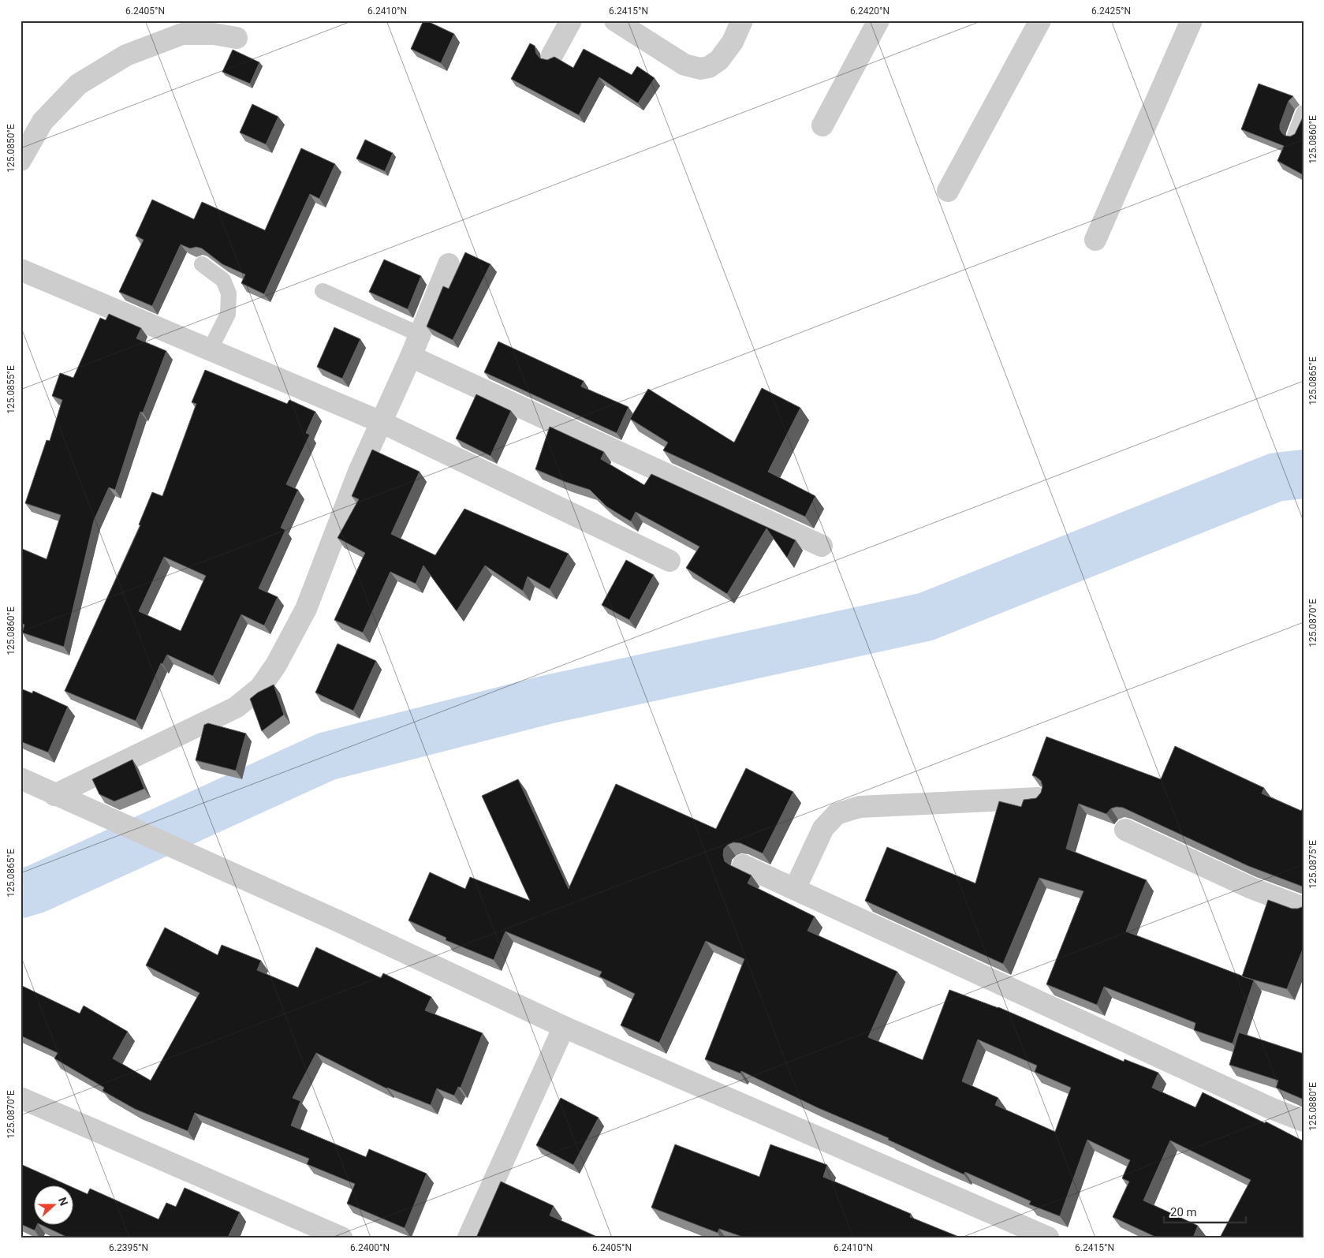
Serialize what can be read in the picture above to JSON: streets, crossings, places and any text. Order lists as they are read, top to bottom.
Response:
{
  "scale_bar": "20 m",
  "north": "right",
  "coordinates": [
    "6.2405°N",
    "6.2410°N",
    "6.2415°N",
    "6.2420°N",
    "6.2425°N",
    "125.0860°E",
    "125.0850°E",
    "125.0865°E",
    "125.0855°E",
    "125.0870°E",
    "125.0875°E",
    "125.0880°E",
    "6.2395°N",
    "6.2400°N"
  ]
}
